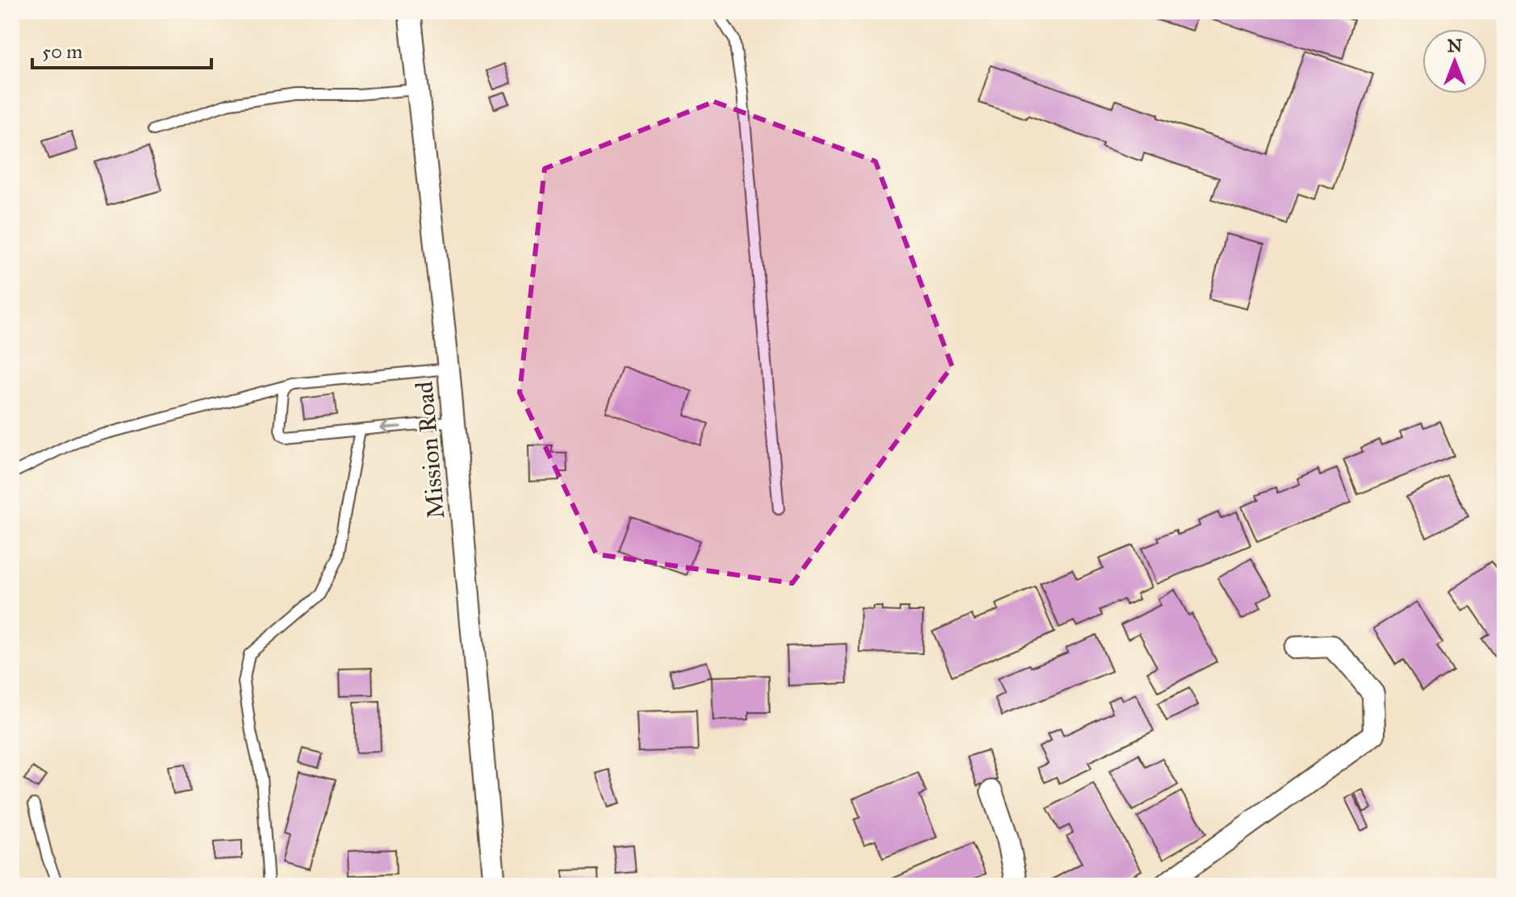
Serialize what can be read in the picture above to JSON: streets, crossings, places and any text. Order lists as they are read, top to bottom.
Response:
{
  "streets": {
    "street": ["Mission Road"]
  },
  "scale_bar": "50 m",
  "north": "top"
}
